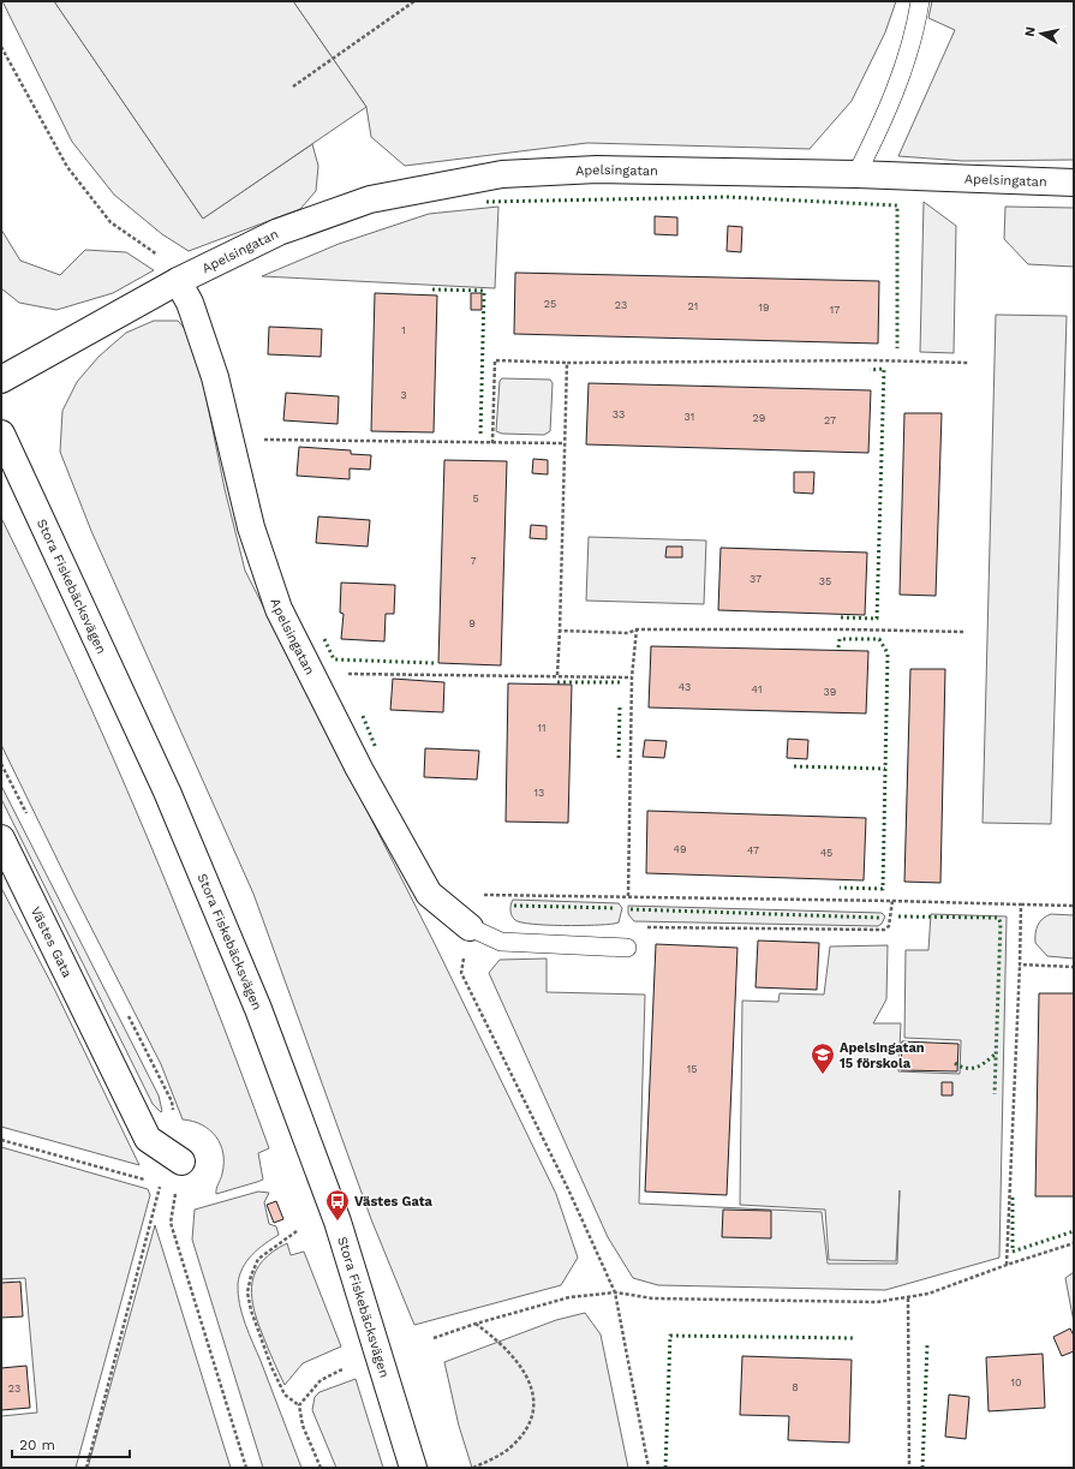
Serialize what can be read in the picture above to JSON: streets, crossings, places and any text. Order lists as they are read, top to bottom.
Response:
{
  "streets": {
    "street": ["Apelsingatan", "Stora Fiskebäcksvägen", "Västes Gata"]
  },
  "places": {
    "school or university": ["Apelsingatan 15 förskola"],
    "bus stop": ["Västes Gata"]
  },
  "house_numbers": [
    "25",
    "23",
    "21",
    "19",
    "17",
    "1",
    "3",
    "33",
    "31",
    "29",
    "27",
    "5",
    "7",
    "37",
    "35",
    "9",
    "43",
    "41",
    "39",
    "11",
    "13",
    "49",
    "47",
    "45",
    "15",
    "10",
    "8",
    "23"
  ],
  "scale_bar": "20 m",
  "north": "left"
}
